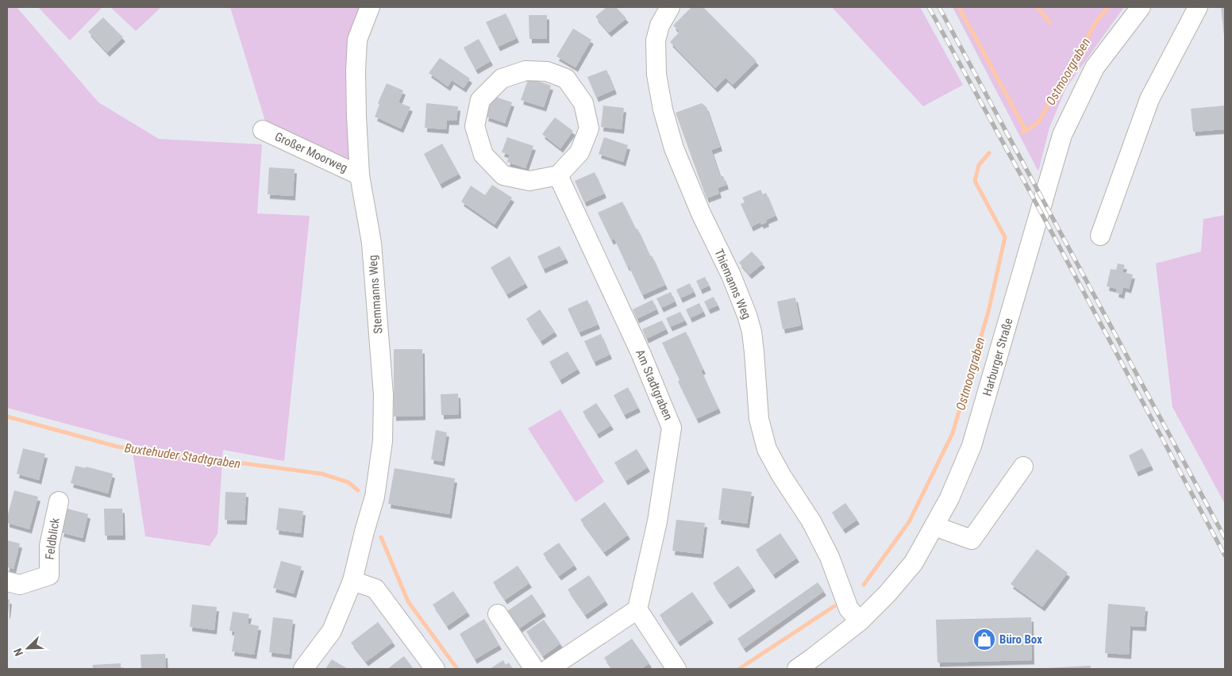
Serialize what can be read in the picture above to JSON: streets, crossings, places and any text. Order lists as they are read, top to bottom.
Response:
{
  "streets": {
    "street": [
      "Großer Moorweg",
      "Thiemanns Weg",
      "Stemmanns Weg",
      "Harburger Straße",
      "Am Stadtgraben",
      "Feldblick"
    ]
  },
  "crossings": [
    ["Großer Moorweg", "Stemmanns Weg"],
    ["Thiemanns Weg", "Harburger Straße"]
  ],
  "water": ["Ostmoorgraben", "Buxtehuder Stadtgraben"],
  "places": {
    "shop": ["Büro Box"]
  },
  "north": "bottom left"
}
